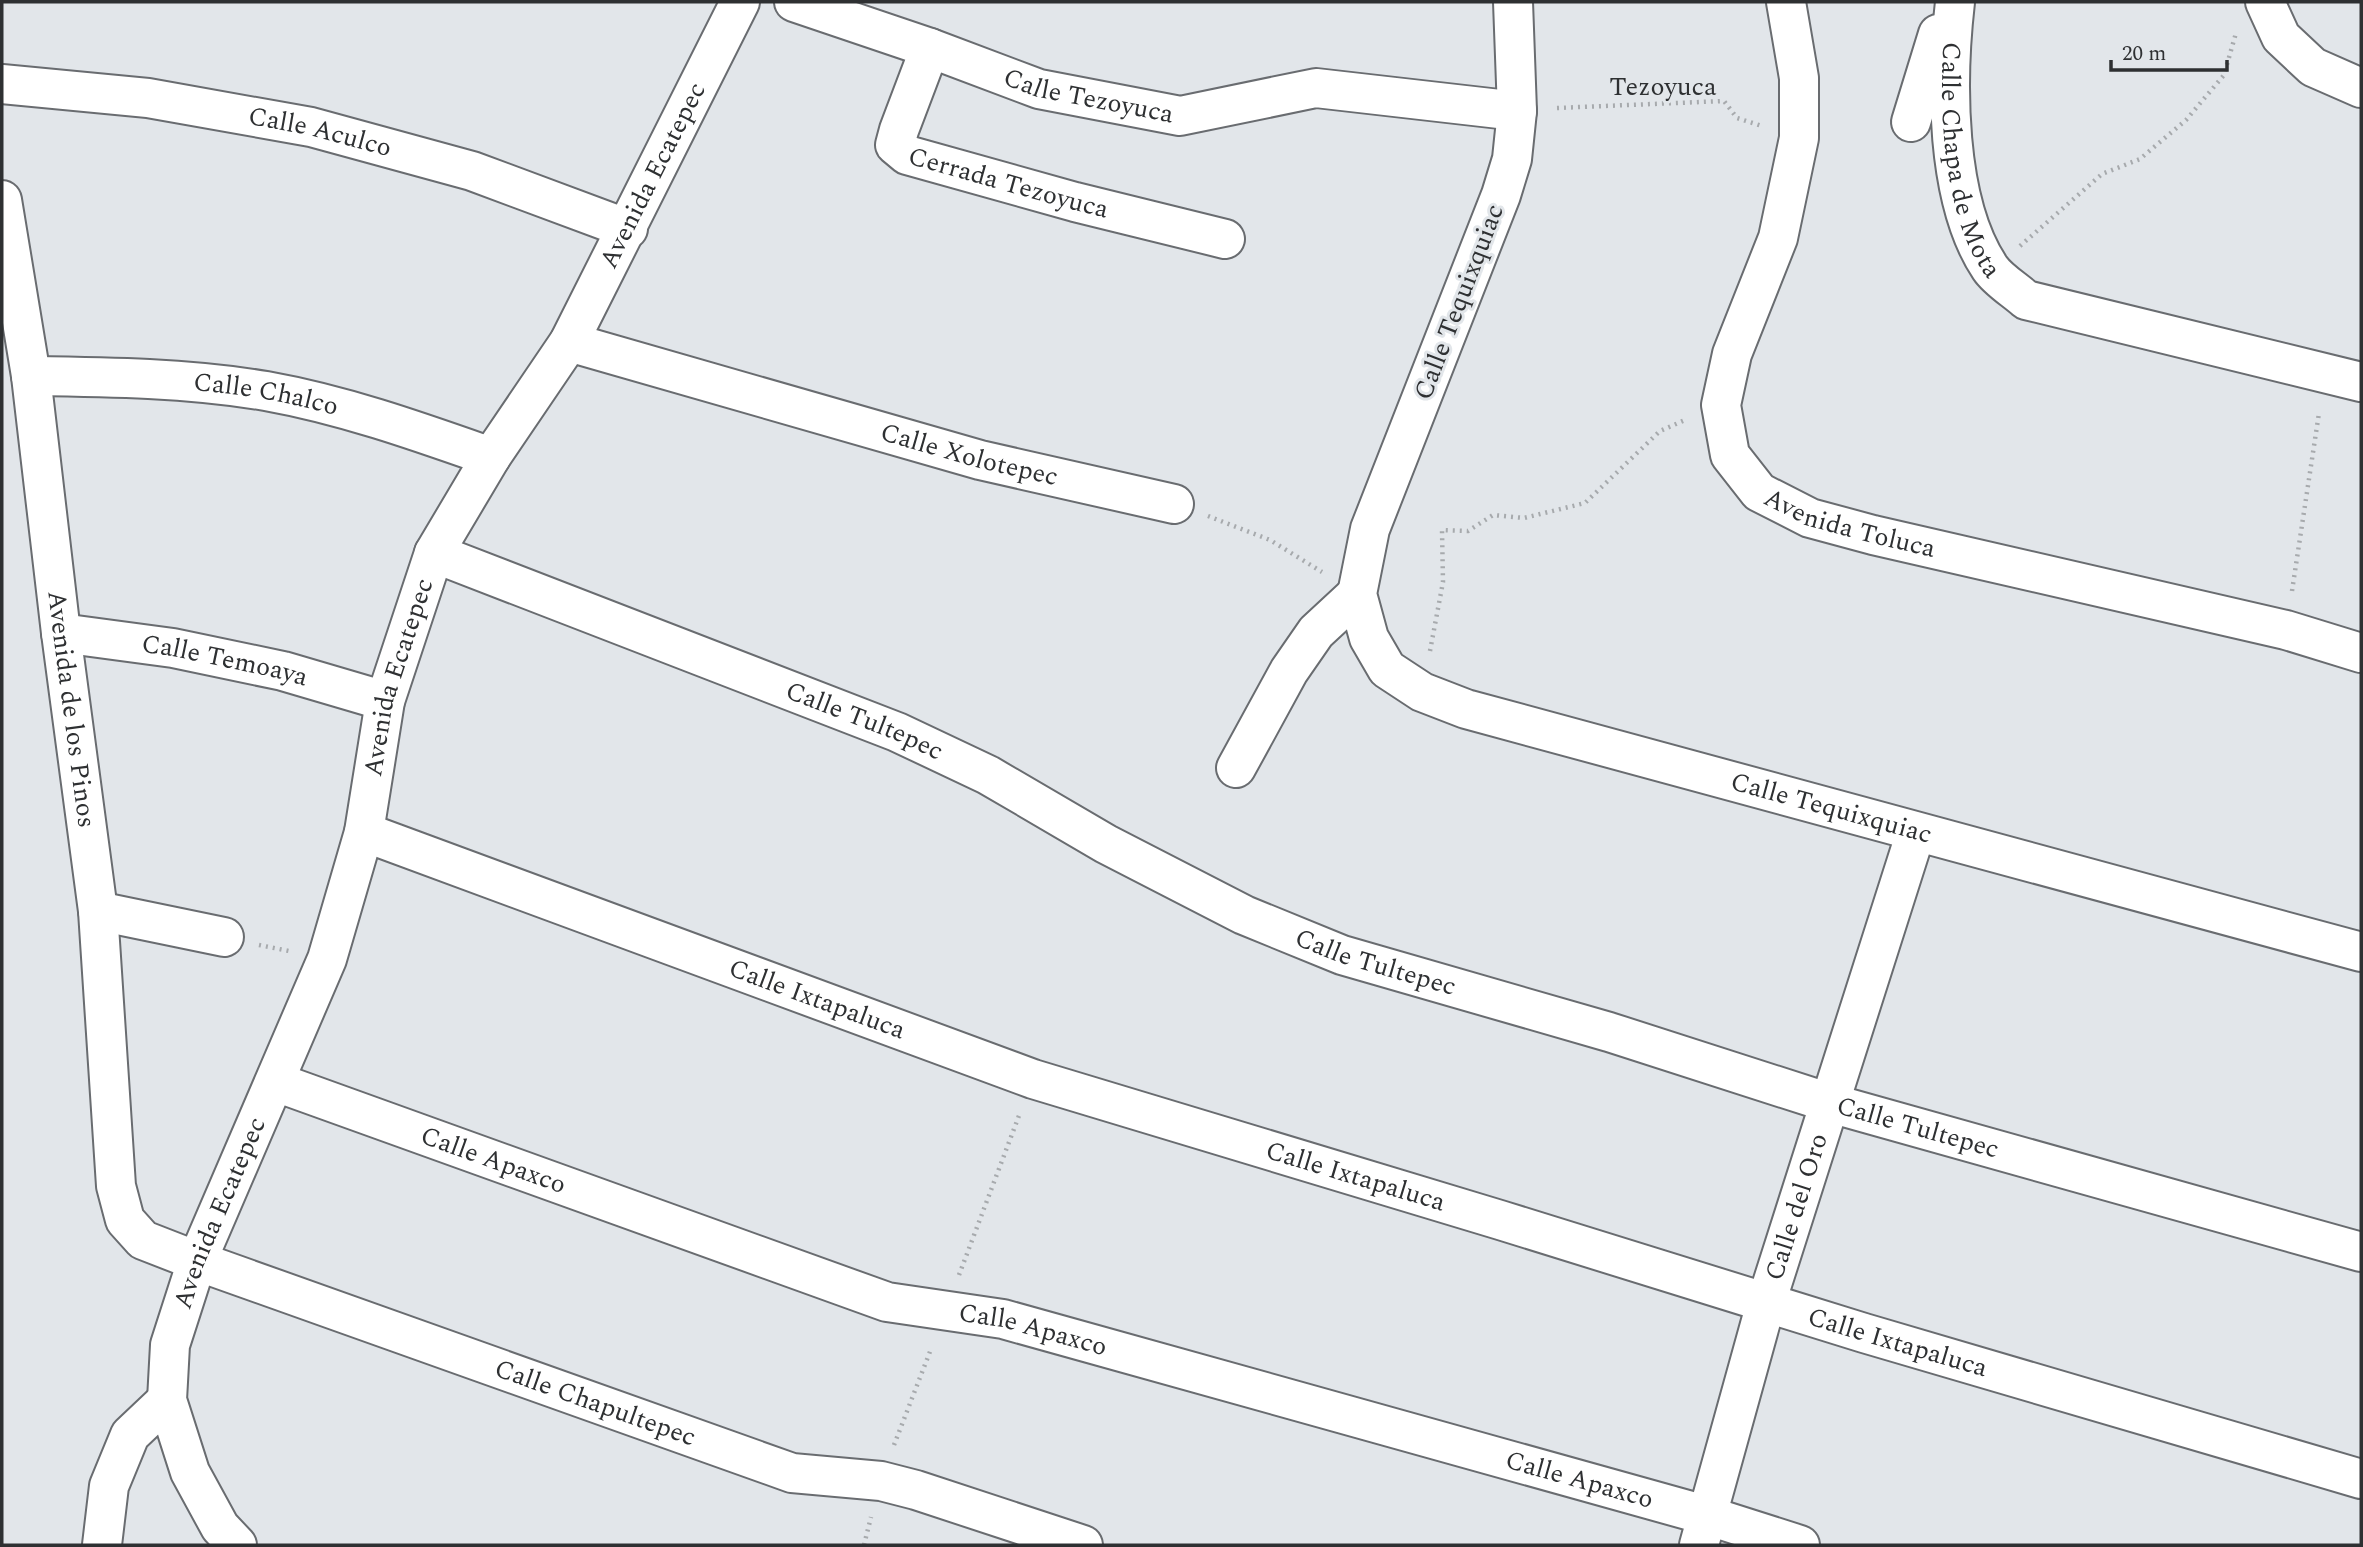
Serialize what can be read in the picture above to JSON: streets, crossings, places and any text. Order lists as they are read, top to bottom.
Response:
{
  "streets": {
    "street": [
      "Calle Tezoyuca",
      "Calle Aculco",
      "Calle Chapa de Mota",
      "Avenida Ecatepec",
      "Cerrada Tezoyuca",
      "Calle Tequixquiac",
      "Calle Chalco",
      "Calle Xolotepec",
      "Avenida Toluca",
      "Calle Temoaya",
      "Avenida de los Pinos",
      "Calle Tultepec",
      "Calle Ixtapaluca",
      "Calle Apaxco",
      "Calle del Oro",
      "Calle Chapultepec"
    ],
    "path": ["Tezoyuca"]
  },
  "crossings": [
    ["Tezoyuca", "Calle Tezoyuca"],
    ["Tezoyuca", "Calle Tequixquiac"],
    ["Tezoyuca", "Avenida Toluca"],
    ["Calle Tezoyuca", "Cerrada Tezoyuca"],
    ["Calle Tezoyuca", "Calle Tequixquiac"],
    ["Calle Aculco", "Avenida Ecatepec"],
    ["Avenida Ecatepec", "Calle Chalco"],
    ["Avenida Ecatepec", "Calle Xolotepec"],
    ["Avenida Ecatepec", "Calle Temoaya"],
    ["Avenida Ecatepec", "Calle Tultepec"],
    ["Avenida Ecatepec", "Calle Ixtapaluca"],
    ["Avenida Ecatepec", "Calle Apaxco"],
    ["Avenida Ecatepec", "Calle Chapultepec"],
    ["Calle Tequixquiac", "Calle del Oro"],
    ["Calle Chalco", "Avenida de los Pinos"],
    ["Calle Temoaya", "Avenida de los Pinos"],
    ["Avenida de los Pinos", "Calle Chapultepec"],
    ["Calle Tultepec", "Calle del Oro"],
    ["Calle Ixtapaluca", "Calle del Oro"],
    ["Calle Apaxco", "Calle del Oro"]
  ],
  "scale_bar": "20 m"
}
